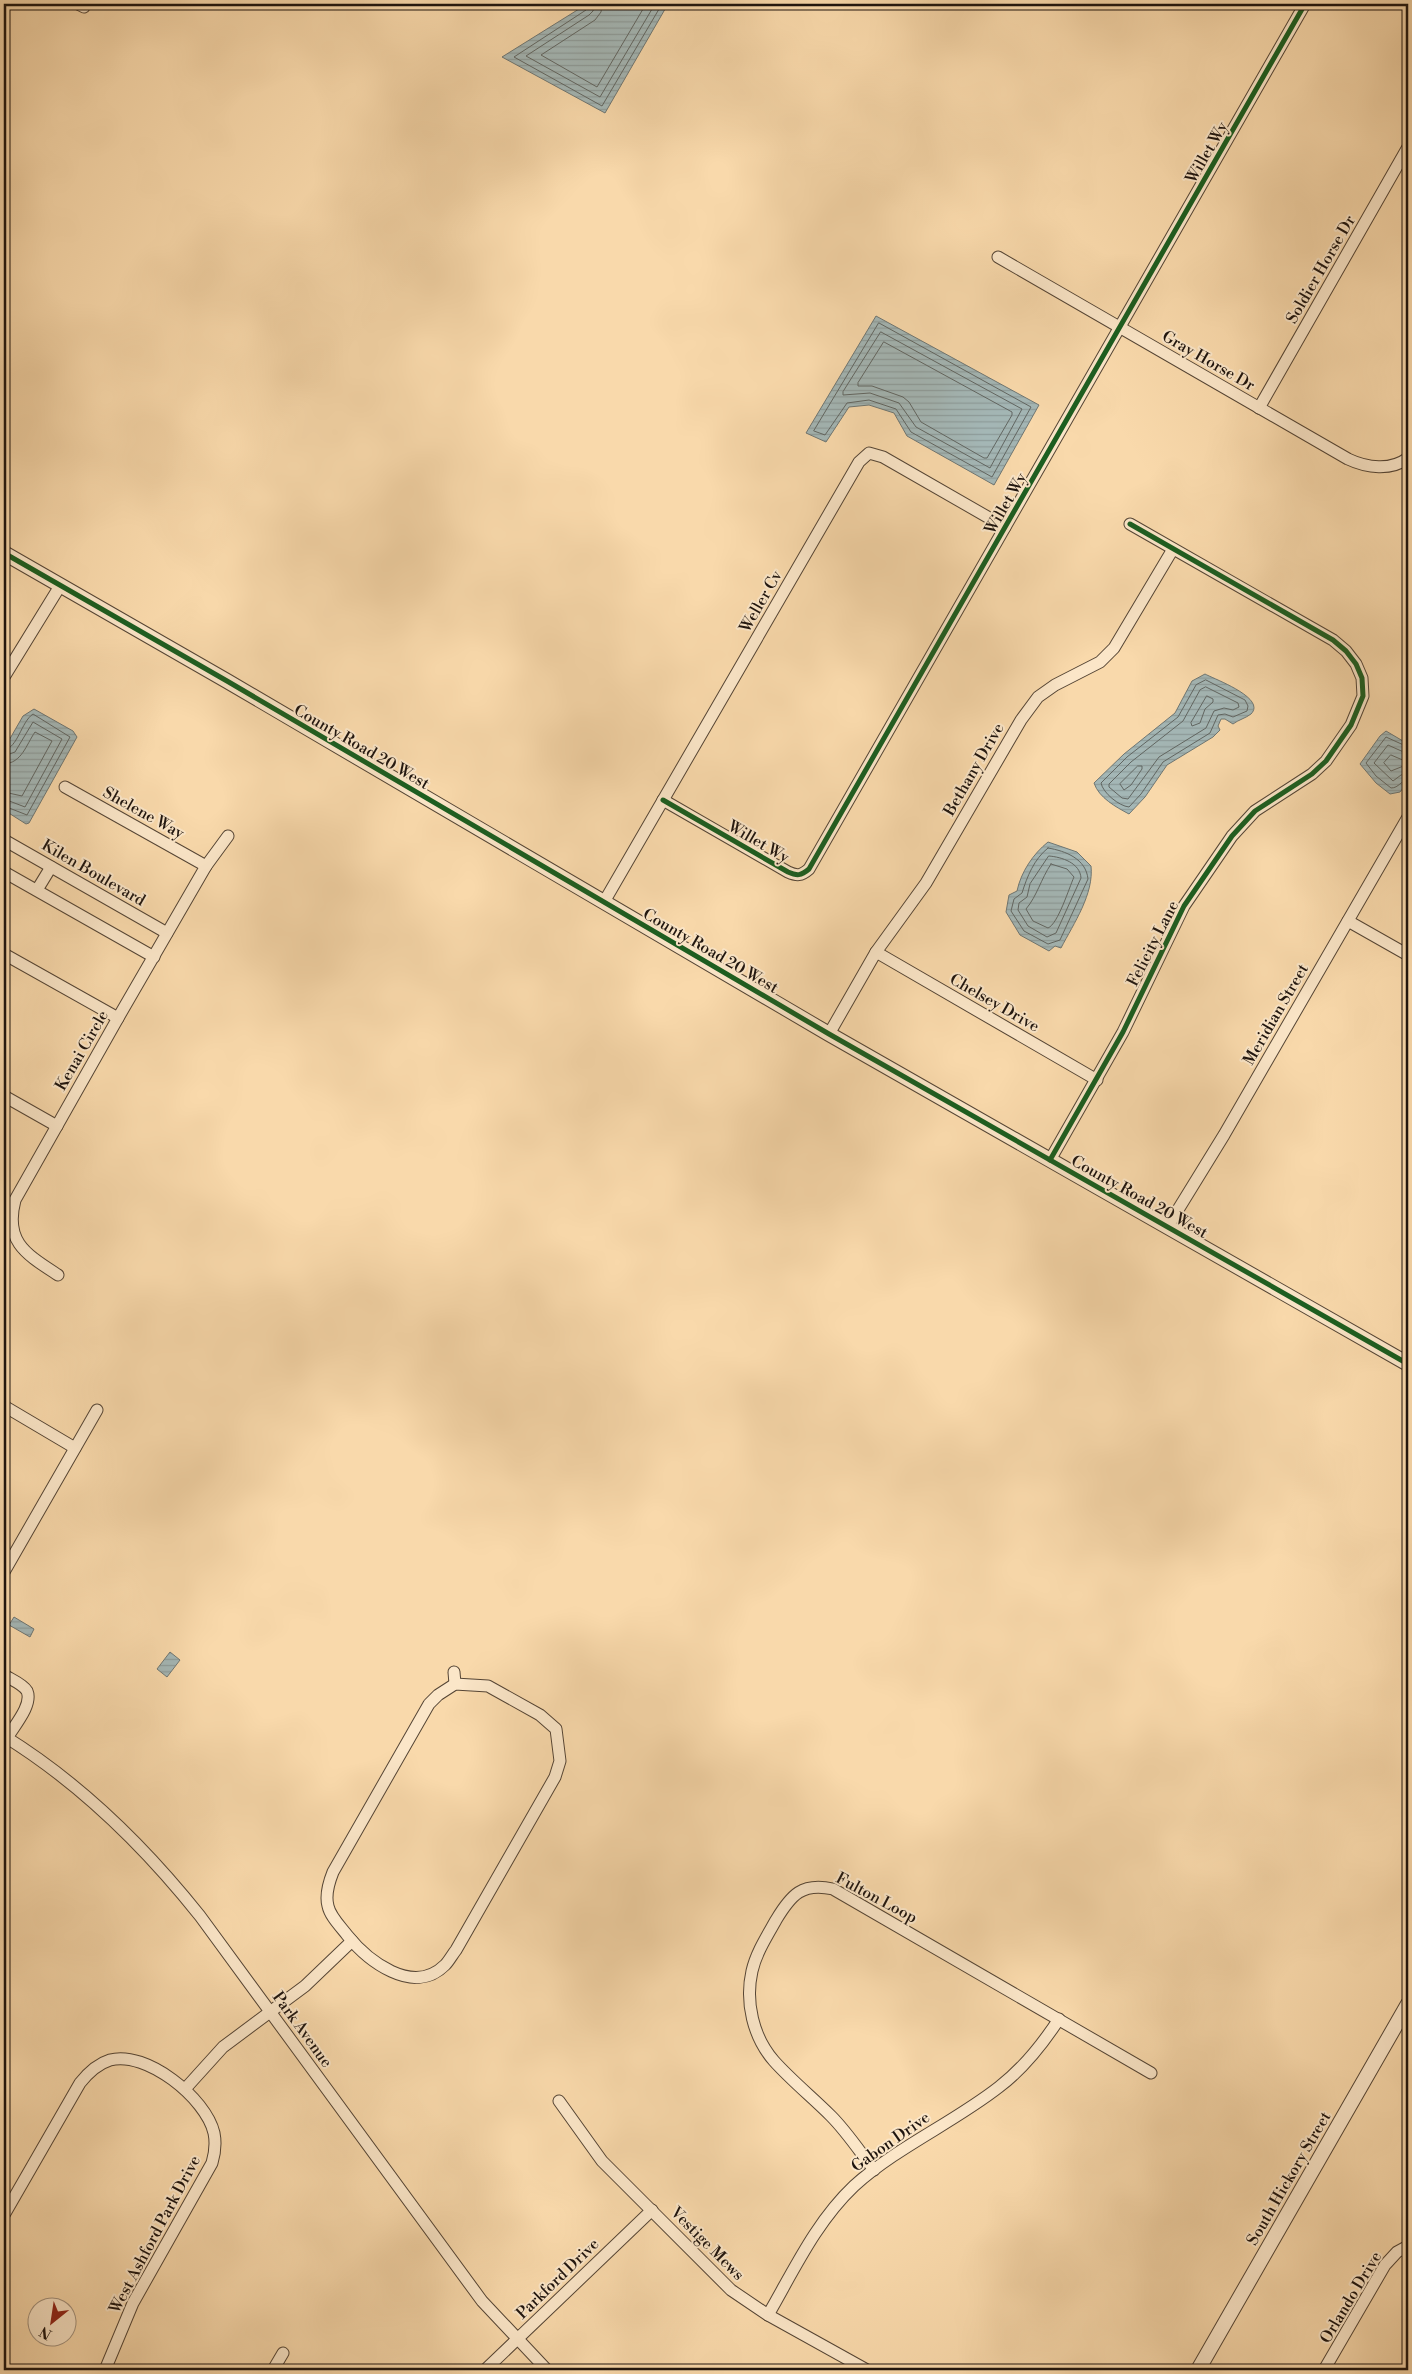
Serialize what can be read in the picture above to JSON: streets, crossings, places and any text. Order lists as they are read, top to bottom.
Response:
{
  "streets": {
    "street": [
      "Willet Wy",
      "Soldier Horse Dr",
      "Gray Horse Dr",
      "Weller Cv",
      "County Road 20 West",
      "Bethany Drive",
      "Shelene Way",
      "Kilen Boulevard",
      "Felicity Lane",
      "Chelsey Drive",
      "Meridian Street",
      "Kenai Circle",
      "Fulton Loop",
      "Park Avenue",
      "Gabon Drive",
      "South Hickory Street",
      "West Ashford Park Drive",
      "Vestige Mews",
      "Parkford Drive",
      "Orlando Drive"
    ]
  },
  "crossings": [
    ["Willet Wy", "Gray Horse Dr"],
    ["Willet Wy", "Weller Cv"],
    ["Soldier Horse Dr", "Gray Horse Dr"],
    ["Weller Cv", "County Road 20 West"],
    ["County Road 20 West", "Bethany Drive"],
    ["County Road 20 West", "Felicity Lane"],
    ["County Road 20 West", "Meridian Street"],
    ["Bethany Drive", "Felicity Lane"],
    ["Bethany Drive", "Chelsey Drive"],
    ["Shelene Way", "Kenai Circle"],
    ["Kilen Boulevard", "Kenai Circle"],
    ["Felicity Lane", "Chelsey Drive"],
    ["Fulton Loop", "Gabon Drive"],
    ["Park Avenue", "Parkford Drive"],
    ["Gabon Drive", "Vestige Mews"],
    ["Vestige Mews", "Parkford Drive"]
  ],
  "north": "bottom left"
}
